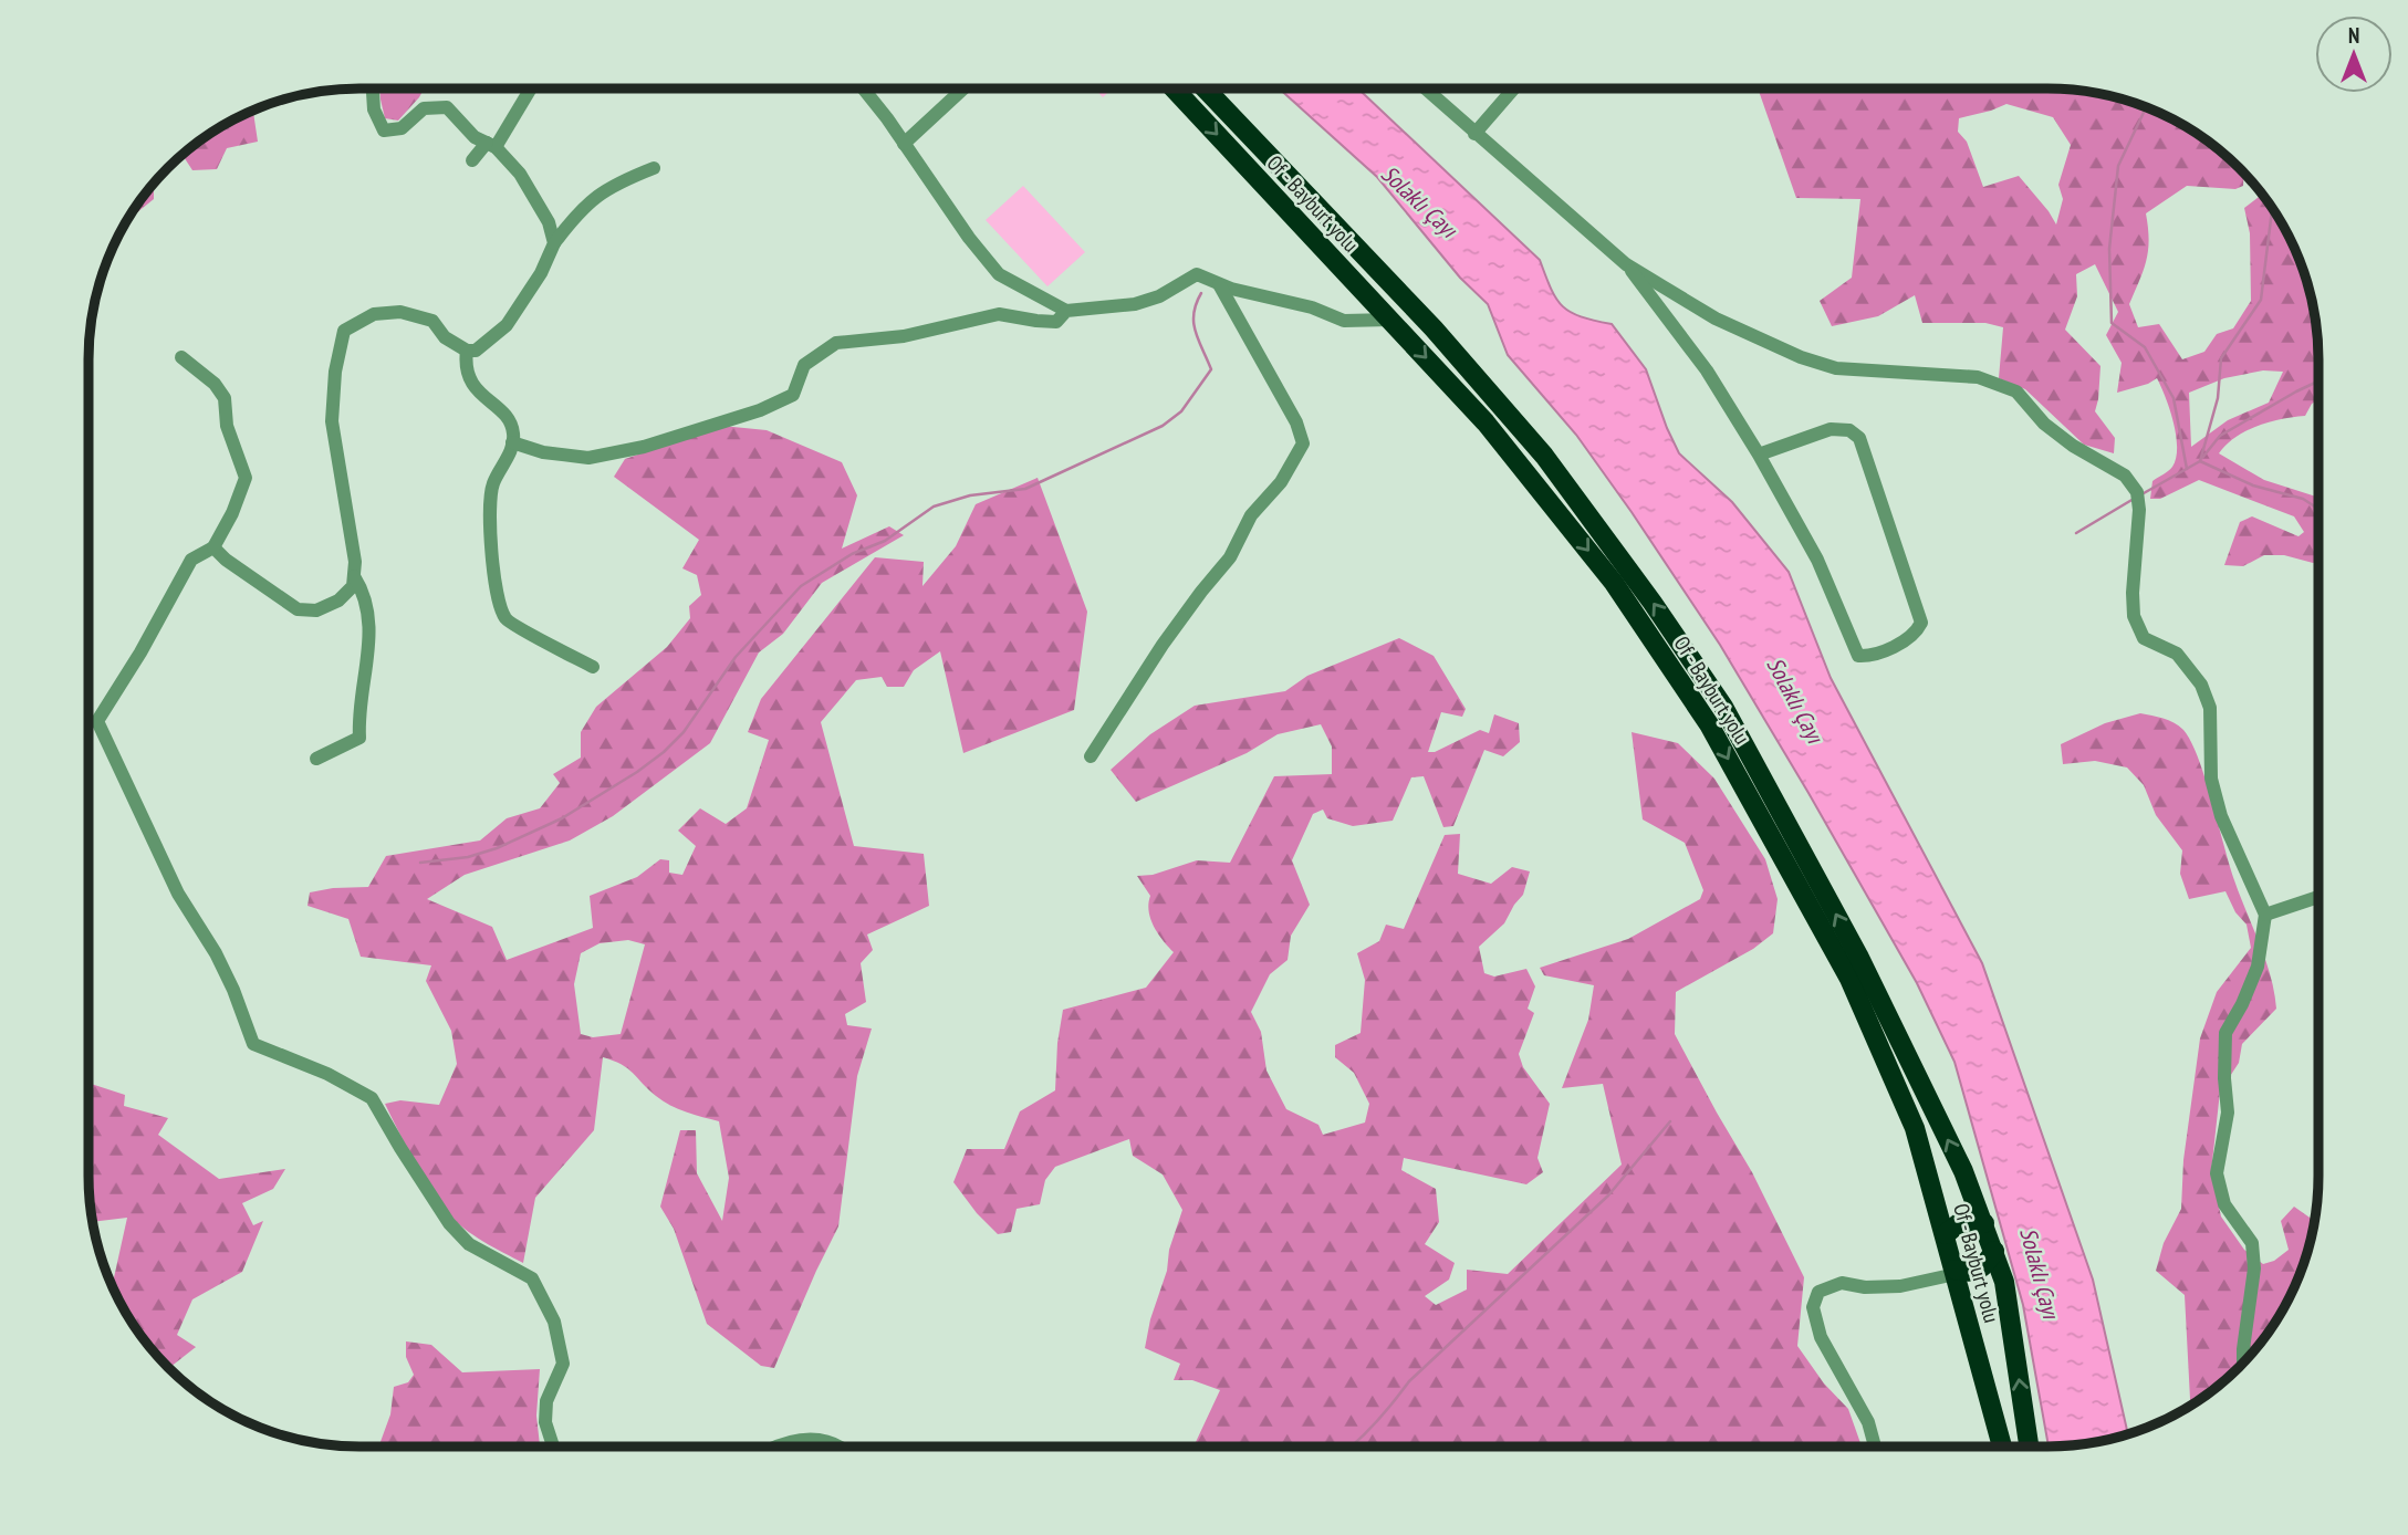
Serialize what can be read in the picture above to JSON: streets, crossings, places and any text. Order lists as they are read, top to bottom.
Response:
{
  "streets": {
    "highway": ["Of - Bayburt yolu"]
  },
  "water": ["Solaklı Çayı"],
  "north": "top"
}
